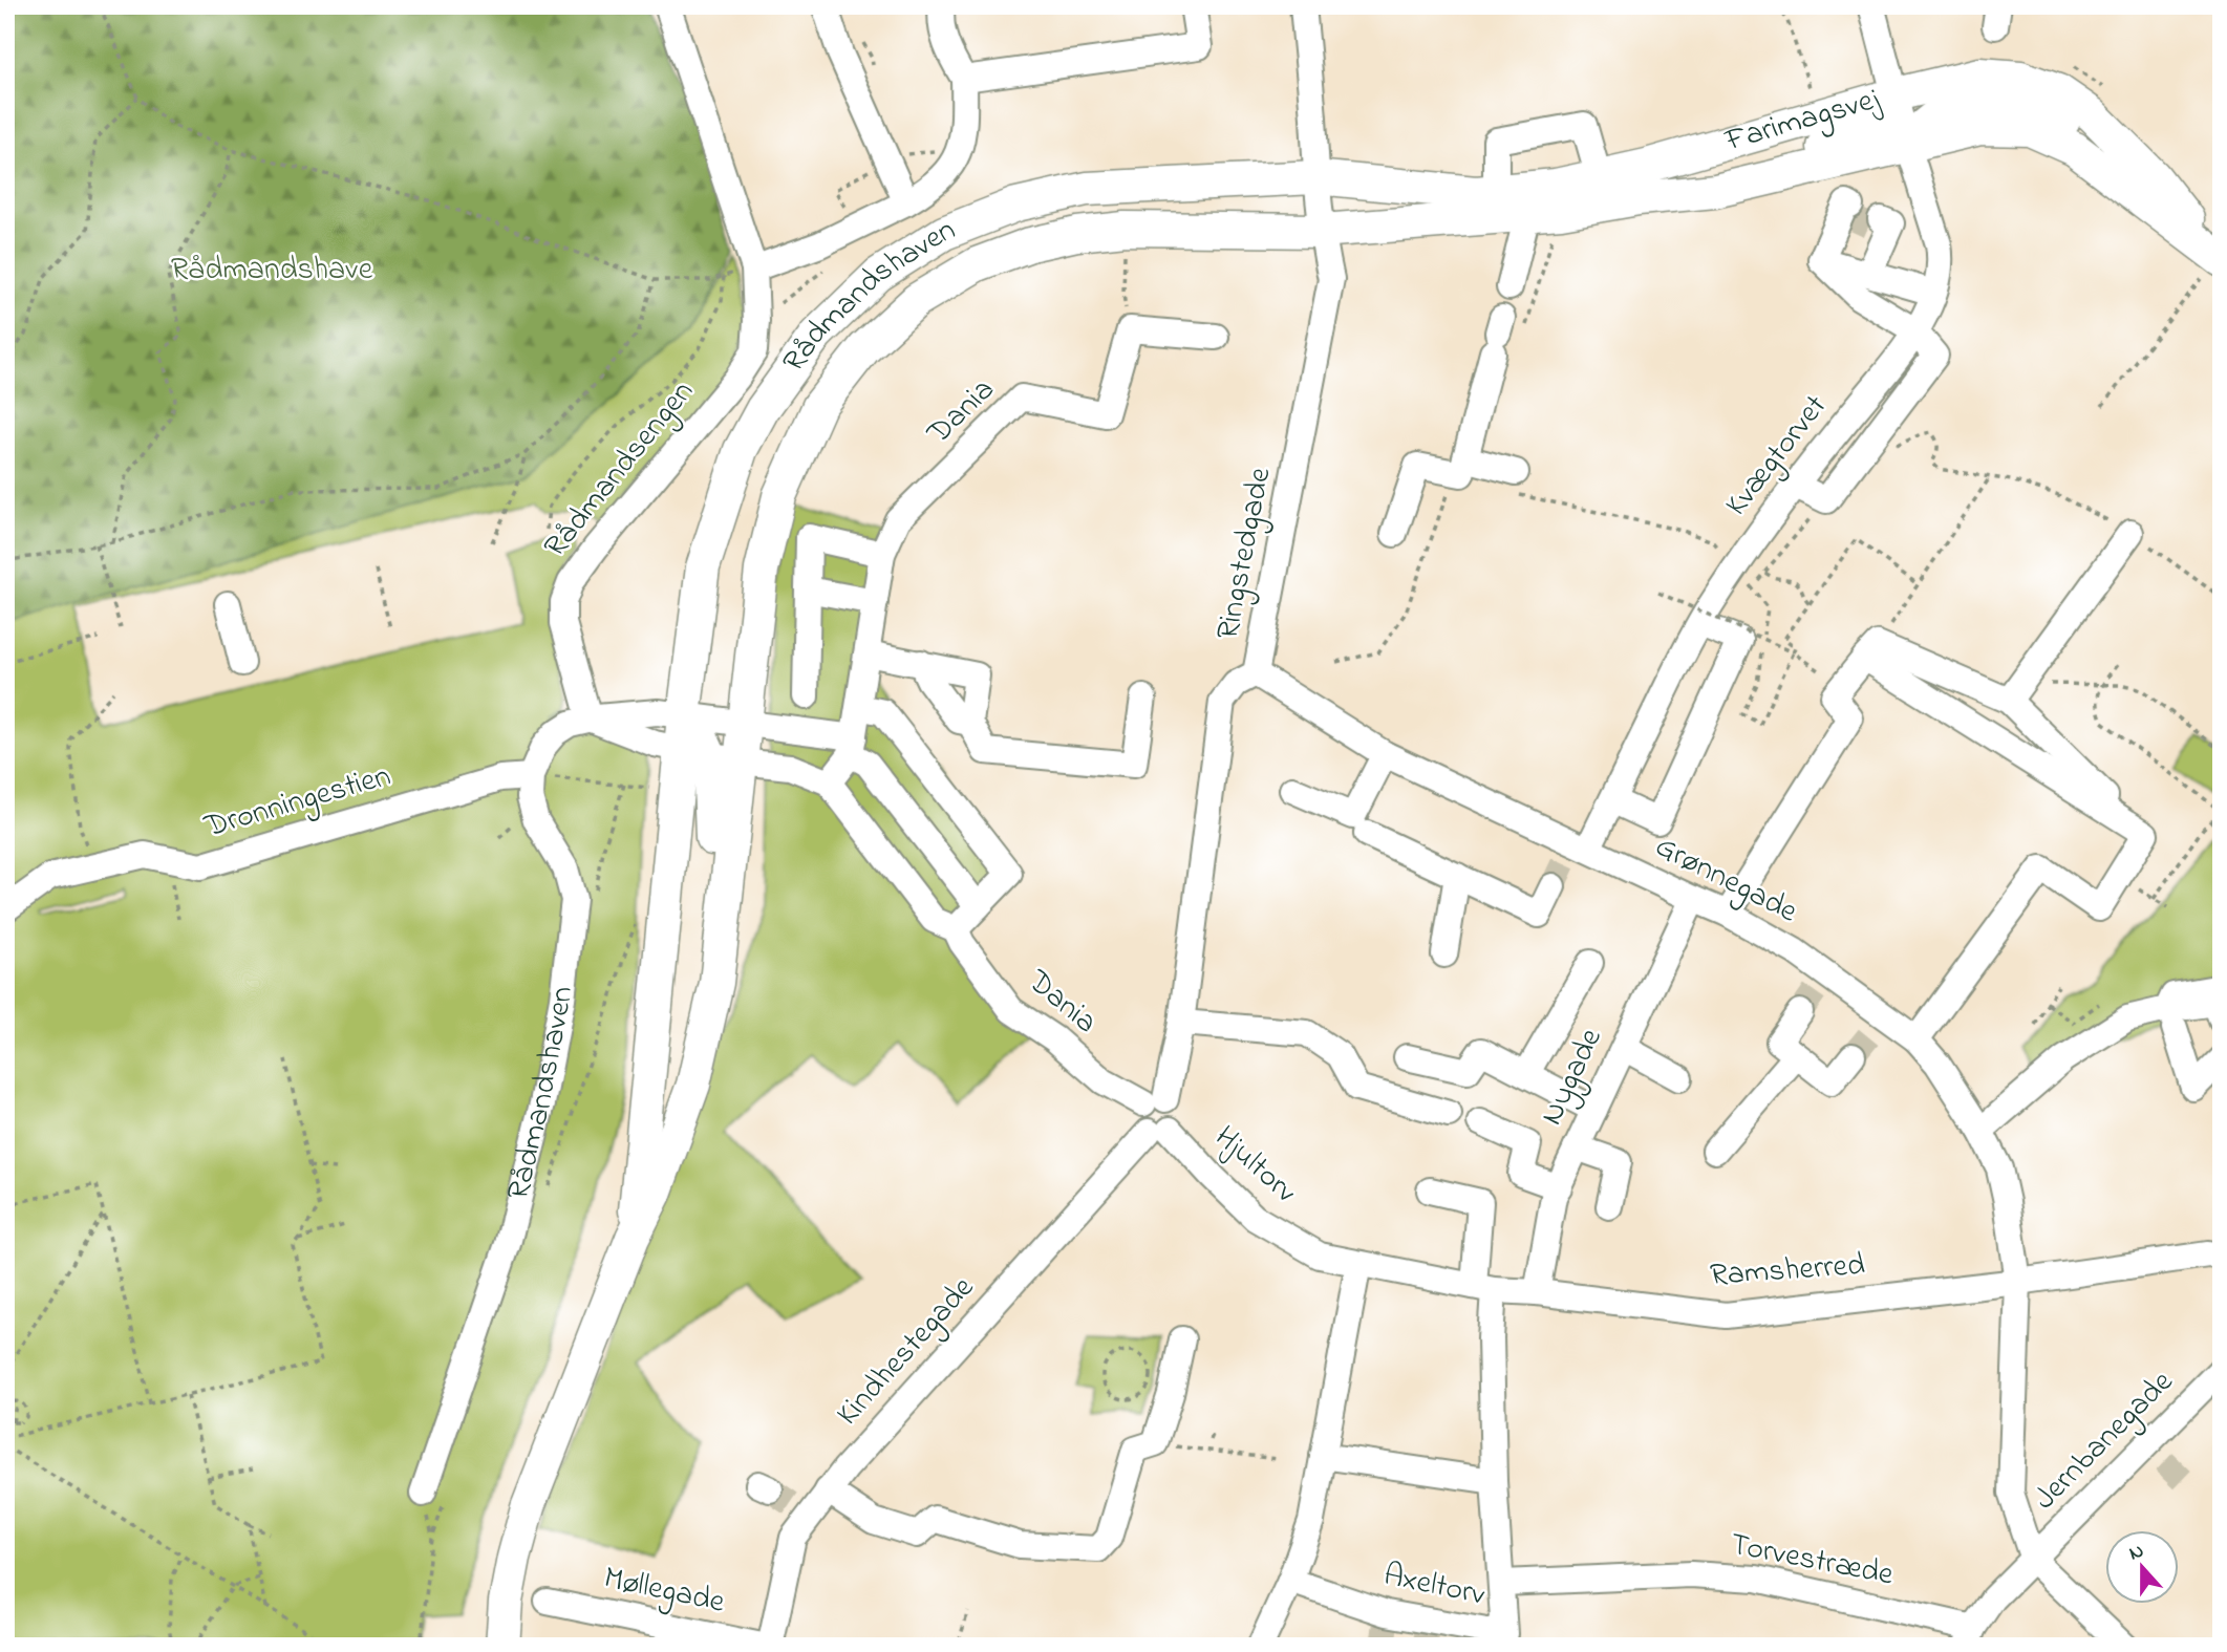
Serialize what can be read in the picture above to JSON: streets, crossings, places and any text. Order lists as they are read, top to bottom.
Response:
{
  "streets": {
    "main road": ["Farimagsvej", "Rådmandshaven"],
    "street": [
      "Dania",
      "Kvægtorvet",
      "Rådmandsengen",
      "Ringstedgade",
      "Dronningestien",
      "Grønnegade",
      "Nygade",
      "Hjultorv",
      "Ramsherred",
      "Kindhestegade",
      "Jernbanegade",
      "Torvestræde",
      "Axeltorv",
      "Møllegade"
    ]
  },
  "crossings": [
    ["Farimagsvej", "Rådmandshaven"],
    ["Farimagsvej", "Kvægtorvet"],
    ["Farimagsvej", "Ringstedgade"],
    ["Rådmandshaven", "Ringstedgade"],
    ["Rådmandshaven", "Dronningestien"],
    ["Dania", "Ringstedgade"],
    ["Kvægtorvet", "Grønnegade"],
    ["Ringstedgade", "Grønnegade"],
    ["Grønnegade", "Nygade"],
    ["Grønnegade", "Ramsherred"],
    ["Grønnegade", "Jernbanegade"],
    ["Nygade", "Ramsherred"],
    ["Hjultorv", "Ramsherred"],
    ["Hjultorv", "Kindhestegade"],
    ["Ramsherred", "Axeltorv"],
    ["Kindhestegade", "Møllegade"],
    ["Jernbanegade", "Torvestræde"],
    ["Torvestræde", "Axeltorv"]
  ],
  "parks": ["Rådmandshave"],
  "north": "top"
}
